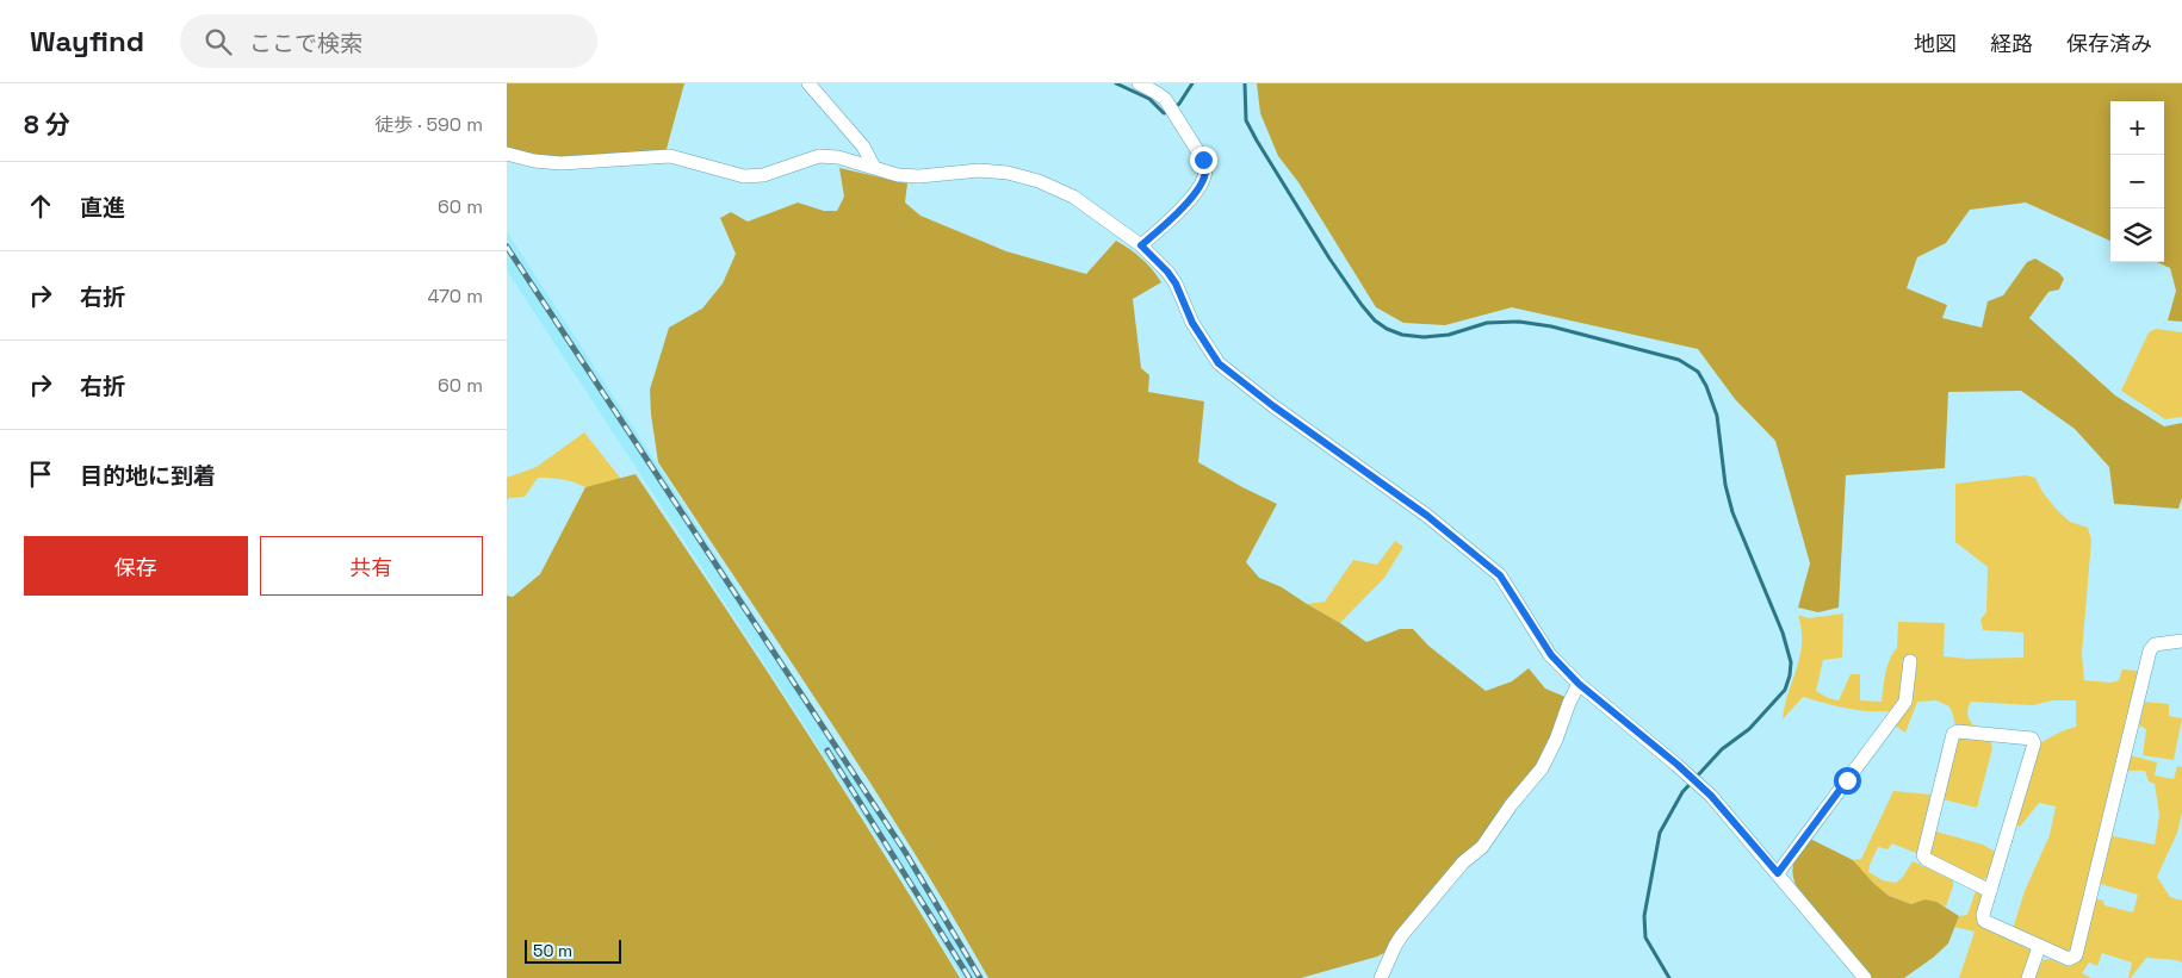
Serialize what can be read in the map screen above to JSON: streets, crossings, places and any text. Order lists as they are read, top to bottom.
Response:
{
  "scale_bar": "50 m",
  "page": {
    "header": "Wayfind",
    "search": "ここで検索",
    "nav": ["地図", "経路", "保存済み"],
    "heading": ["8 分", "徒歩 · 590 m"],
    "map_buttons": ["+", "−"],
    "list": [
      ["直進", "60 m"],
      ["右折", "470 m"],
      ["右折", "60 m"],
      "目的地に到着"
    ],
    "buttons": ["保存", "共有"],
    "scale": "50 m"
  }
}
